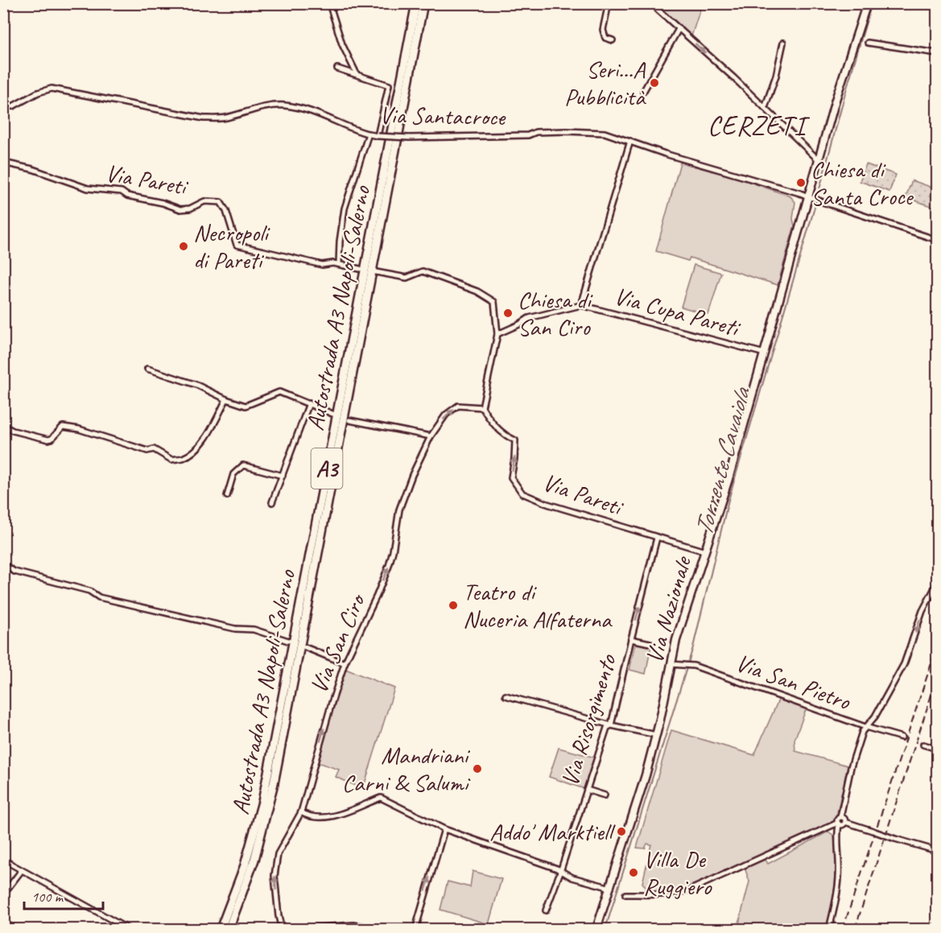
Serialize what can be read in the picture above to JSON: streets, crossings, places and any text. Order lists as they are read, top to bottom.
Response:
{
  "streets": {
    "highway": ["Autostrada A3 Napoli-Salerno", "A3"],
    "main road": ["Via Nazionale"],
    "street": [
      "Via Santacroce",
      "Via Pareti",
      "Via Cupa Pareti",
      "Via San Ciro",
      "Via San Pietro",
      "Via Risorgimento"
    ]
  },
  "crossings": [
    ["Via Santacroce", "Via Nazionale"],
    ["Via Pareti", "Via Nazionale"],
    ["Via Pareti", "Via San Ciro"],
    ["Via Pareti", "Via Risorgimento"],
    ["Via Cupa Pareti", "Via Nazionale"],
    ["Via Nazionale", "Via San Pietro"]
  ],
  "one_way": ["Via San Ciro"],
  "districts": ["CERZETI"],
  "water": ["Torrente Cavaiola"],
  "places": [
    "Seri...A Pubblicità",
    "Chiesa di Santa Croce",
    "Necropoli di Pareti",
    "Chiesa di San Ciro",
    "Teatro di Nuceria Alfaterna",
    "Mandriani Carni & Salumi",
    "Addo' Marktiell",
    "Villa De Ruggiero"
  ],
  "scale_bar": "100 m"
}
